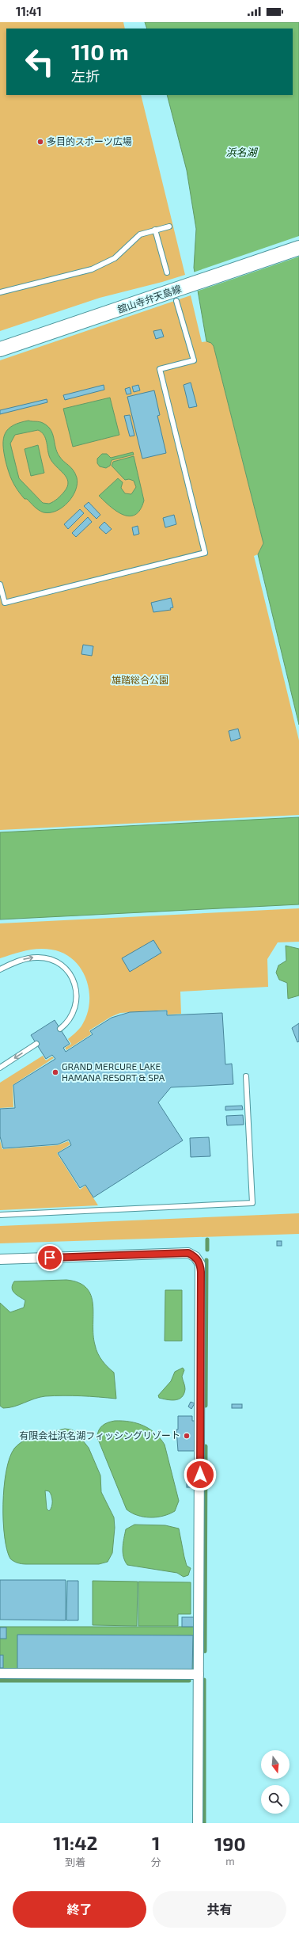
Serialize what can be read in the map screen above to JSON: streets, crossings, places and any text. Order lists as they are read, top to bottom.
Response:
{
  "streets": {
    "main road": ["舘山寺弁天島線"]
  },
  "water": ["浜名湖"],
  "parks": ["雄踏総合公園"],
  "places": ["多目的スポーツ広場", "GRAND MERCURE LAKE HAMANA RESORT & SPA", "有限会社浜名湖フィッシングリゾート"],
  "north": "bottom",
  "page": {
    "status": "11:41",
    "turn": ["110 m", "左折"],
    "eta": [
      "11:42",
      "到着",
      "1",
      "分",
      "190",
      "m"
    ],
    "buttons": ["終了", "共有"]
  }
}
